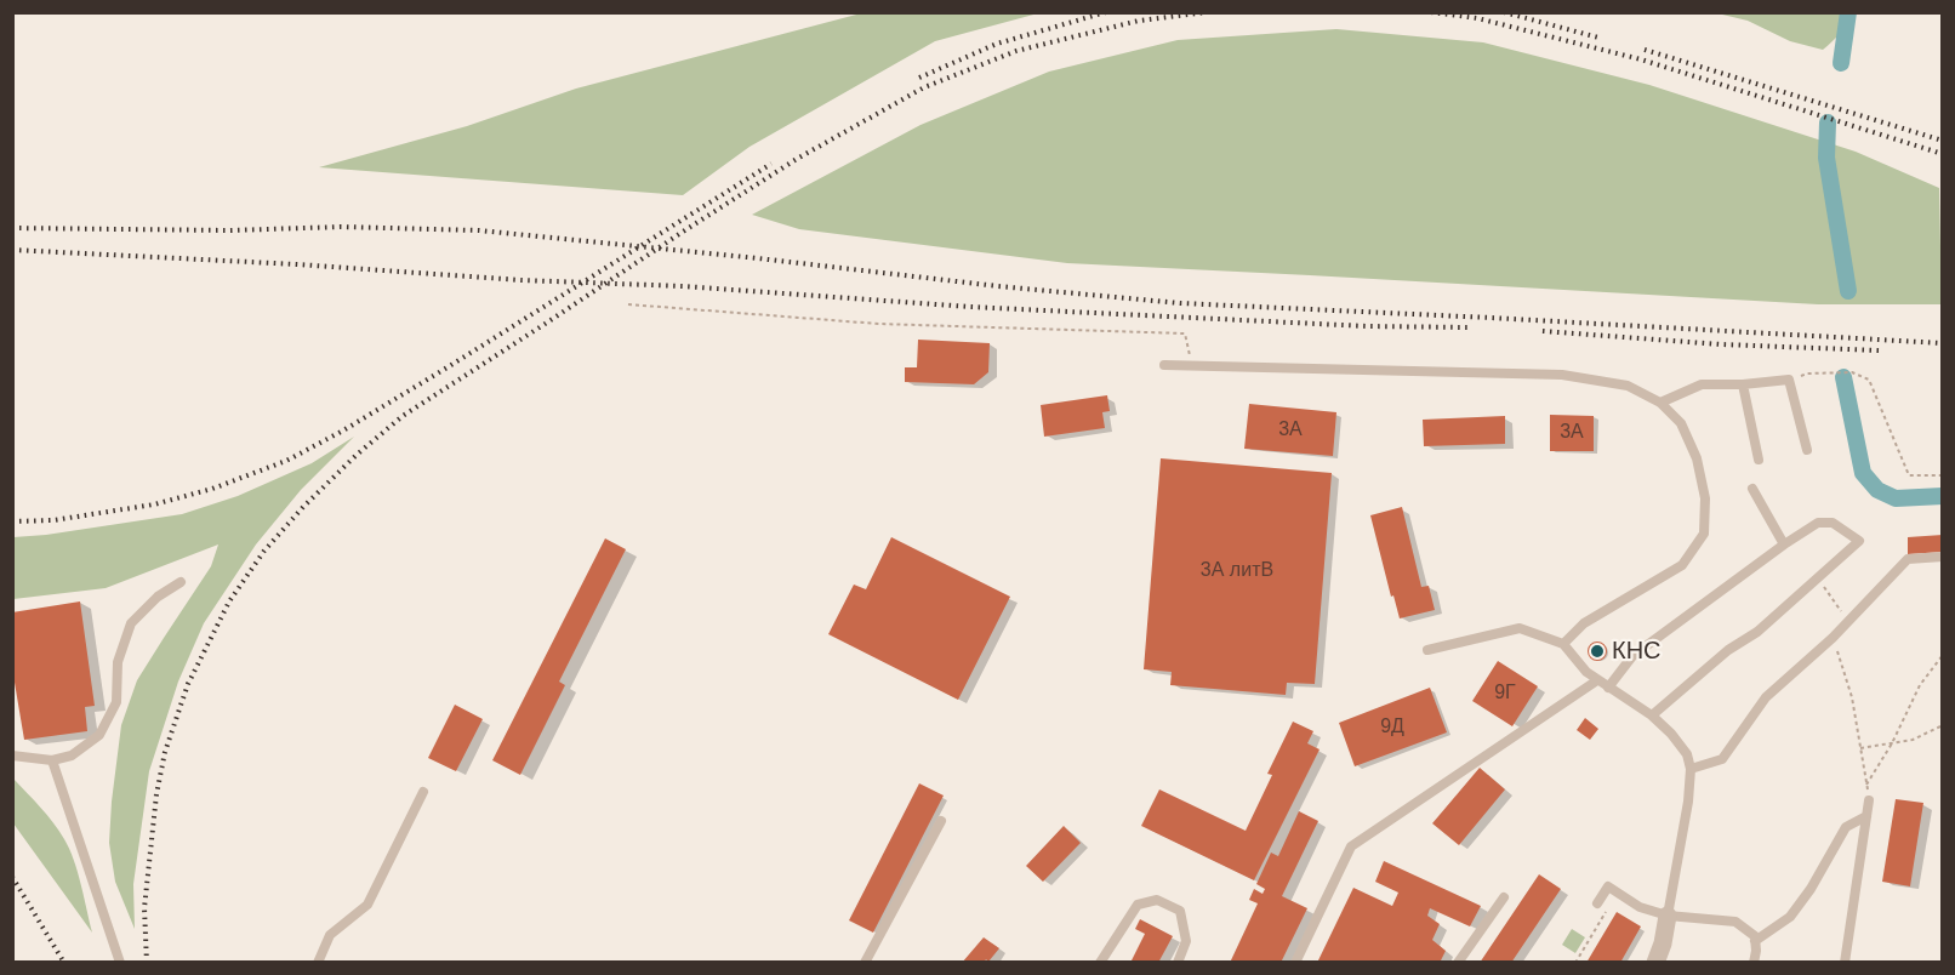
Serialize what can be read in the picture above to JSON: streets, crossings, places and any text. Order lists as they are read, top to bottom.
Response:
{
  "places": ["КНС"],
  "house_numbers": [
    "3А",
    "3А",
    "3А литВ",
    "9Г",
    "9Д"
  ]
}
